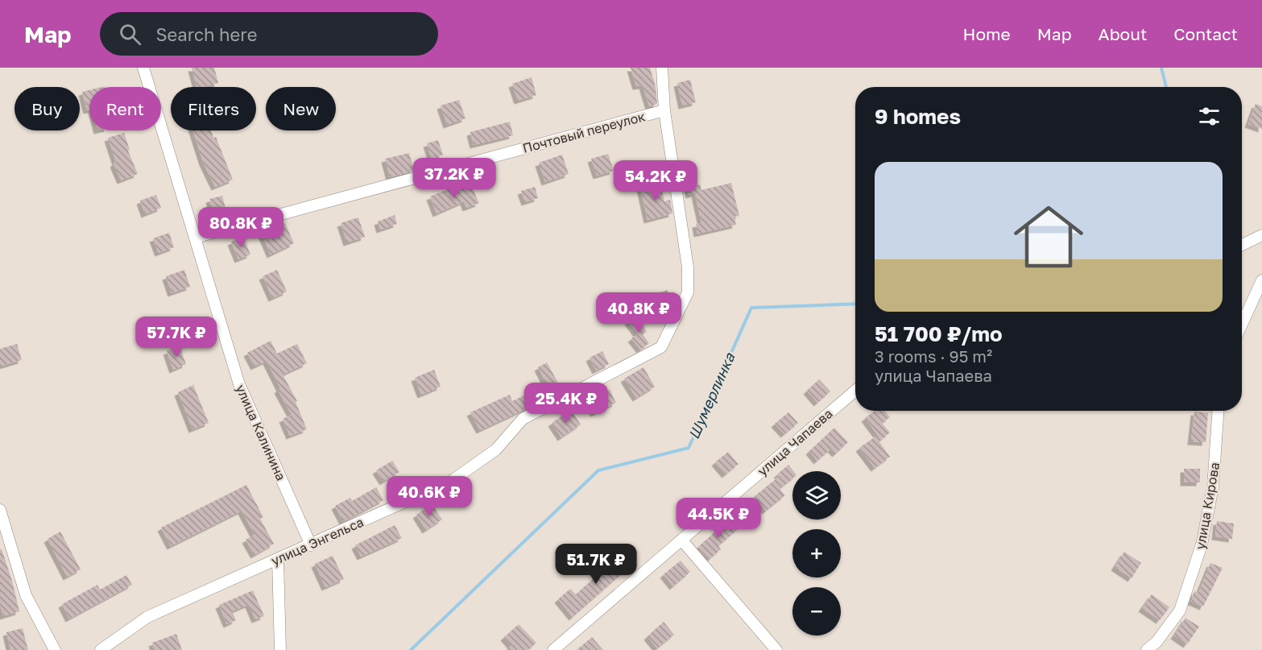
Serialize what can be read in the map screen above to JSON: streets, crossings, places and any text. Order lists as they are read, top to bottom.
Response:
{
  "streets": {
    "street": [
      "Почтовый переулок",
      "улица Калинина",
      "улица Чапаева",
      "улица Кирова",
      "улица Энгельса"
    ]
  },
  "crossings": [
    ["Почтовый переулок", "улица Калинина"],
    ["Почтовый переулок", "улица Энгельса"],
    ["улица Калинина", "улица Энгельса"]
  ],
  "water": ["Шумерлинка"],
  "page": {
    "header": "Map",
    "search": "Search here",
    "nav": [
      "Home",
      "Map",
      "About",
      "Contact"
    ],
    "chip": [
      "Buy",
      "Rent",
      "Filters",
      "New"
    ],
    "heading": "9 homes",
    "list": [
      {
        "name": "51 700 ₽/mo",
        "note": "3 rooms · 95 m² · улица Чапаева"
      }
    ],
    "price": [
      "37.2K ₽",
      "54.2K ₽",
      "80.8K ₽",
      "40.8K ₽",
      "57.7K ₽",
      "25.4K ₽",
      "40.6K ₽",
      "44.5K ₽",
      "51.7K ₽"
    ],
    "map_buttons": ["+", "−"]
  }
}
